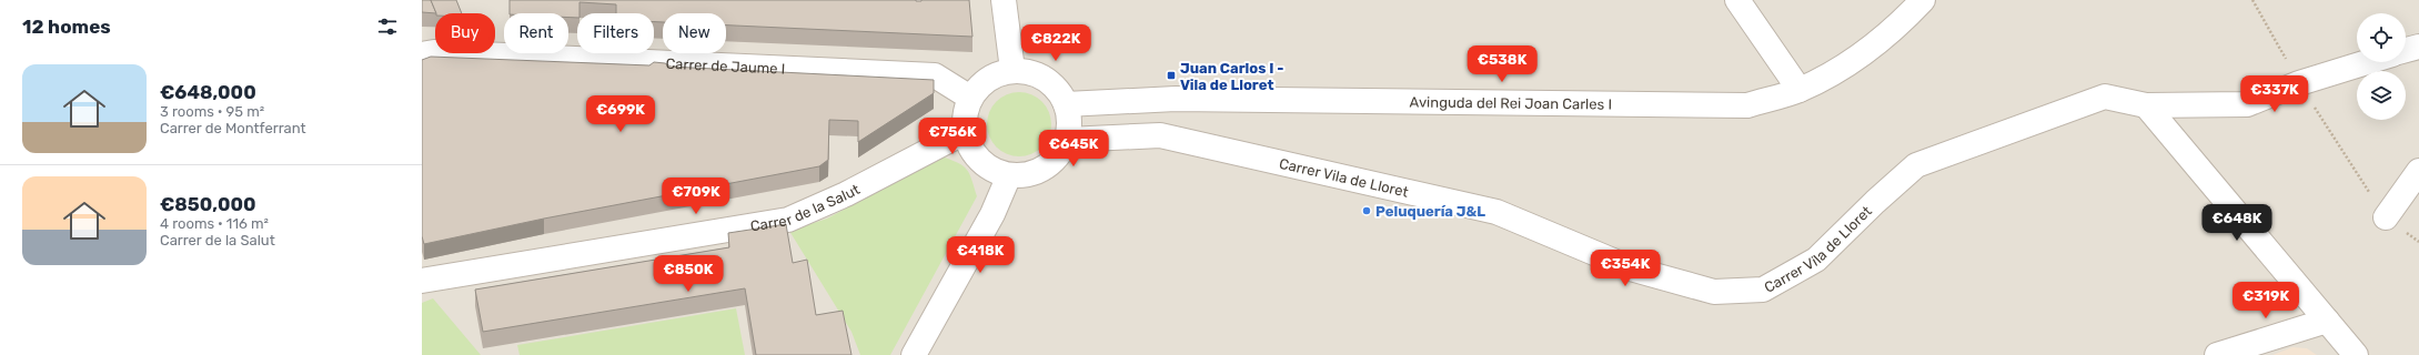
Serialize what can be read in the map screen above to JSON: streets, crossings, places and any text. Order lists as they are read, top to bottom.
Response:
{
  "streets": {
    "street": [
      "Carrer de Jaume I",
      "Avinguda del Rei Joan Carles I",
      "Carrer Vila de Lloret",
      "Carrer de la Salut"
    ]
  },
  "crossings": [
    ["Carrer de Jaume I", "Avinguda del Rei Joan Carles I"],
    ["Carrer de Jaume I", "Carrer Vila de Lloret"],
    ["Carrer de Jaume I", "Carrer de la Salut"],
    ["Avinguda del Rei Joan Carles I", "Carrer Vila de Lloret"],
    ["Avinguda del Rei Joan Carles I", "Carrer de la Salut"],
    ["Carrer Vila de Lloret", "Carrer de la Salut"]
  ],
  "places": {
    "transit": ["Juan Carlos I - Vila de Lloret"],
    "other": ["Peluquería J&L"]
  },
  "page": {
    "heading": "12 homes",
    "chip": [
      "Buy",
      "Rent",
      "Filters",
      "New"
    ],
    "price": [
      "€822K",
      "€538K",
      "€337K",
      "€699K",
      "€756K",
      "€645K",
      "€709K",
      "€648K",
      "€418K",
      "€354K",
      "€850K",
      "€319K"
    ],
    "list": [
      {
        "name": "€648,000",
        "note": "3 rooms · 95 m² · Carrer de Montferrant"
      },
      {
        "name": "€850,000",
        "note": "4 rooms · 116 m² · Carrer de la Salut"
      }
    ]
  }
}
